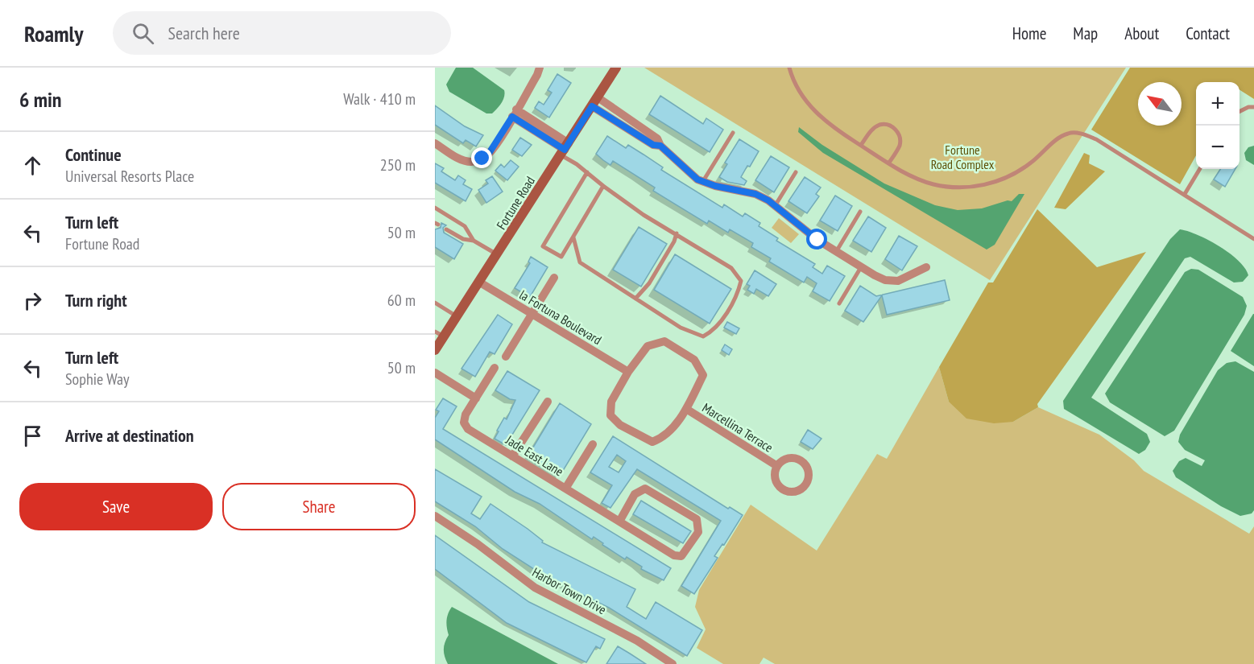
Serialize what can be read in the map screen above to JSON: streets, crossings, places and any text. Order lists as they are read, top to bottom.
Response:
{
  "streets": {
    "street": [
      "Fortune Road",
      "la Fortuna Boulevard",
      "Marcellina Terrace",
      "Jade East Lane",
      "Harbor Town Drive"
    ]
  },
  "crossings": [
    ["Fortune Road", "la Fortuna Boulevard"],
    ["la Fortuna Boulevard", "Marcellina Terrace"]
  ],
  "parks": ["Fortune Road Complex"],
  "north": "top left",
  "page": {
    "header": "Roamly",
    "search": "Search here",
    "nav": [
      "Home",
      "Map",
      "About",
      "Contact"
    ],
    "heading": ["6 min", "Walk · 410 m"],
    "map_buttons": ["+", "−"],
    "list": [
      ["Continue", "Universal Resorts Place", "250 m"],
      ["Turn left", "Fortune Road", "50 m"],
      ["Turn right", "60 m"],
      ["Turn left", "Sophie Way", "50 m"],
      "Arrive at destination"
    ],
    "buttons": ["Save", "Share"]
  }
}
